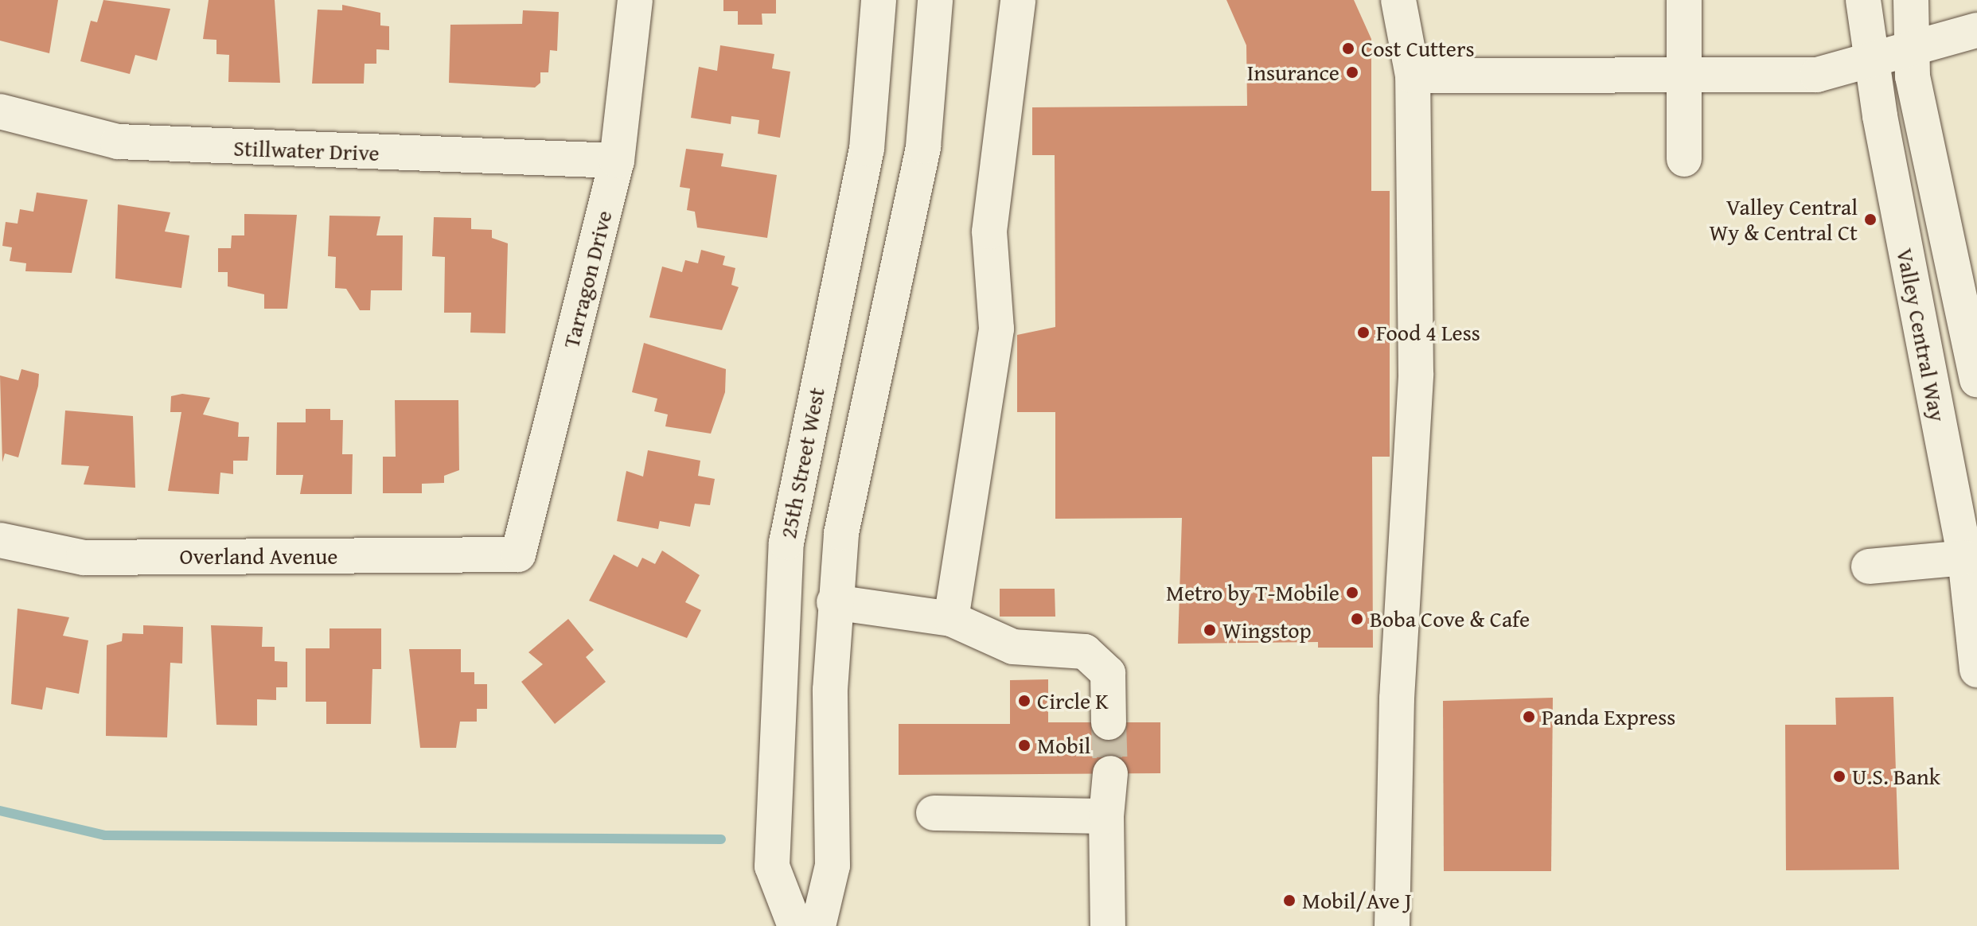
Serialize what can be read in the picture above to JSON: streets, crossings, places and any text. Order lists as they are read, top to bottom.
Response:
{
  "streets": {
    "street": [
      "Stillwater Drive",
      "Tarragon Drive",
      "Valley Central Way",
      "25th Street West",
      "Overland Avenue"
    ]
  },
  "crossings": [
    ["Stillwater Drive", "Tarragon Drive"],
    ["Tarragon Drive", "Overland Avenue"]
  ],
  "places": [
    "Cost Cutters",
    "Insurance",
    "Valley Central Wy & Central Ct",
    "Food 4 Less",
    "Metro by T-Mobile",
    "Boba Cove & Cafe",
    "Wingstop",
    "Circle K",
    "Panda Express",
    "Mobil",
    "U.S. Bank",
    "Mobil/Ave J"
  ]
}
